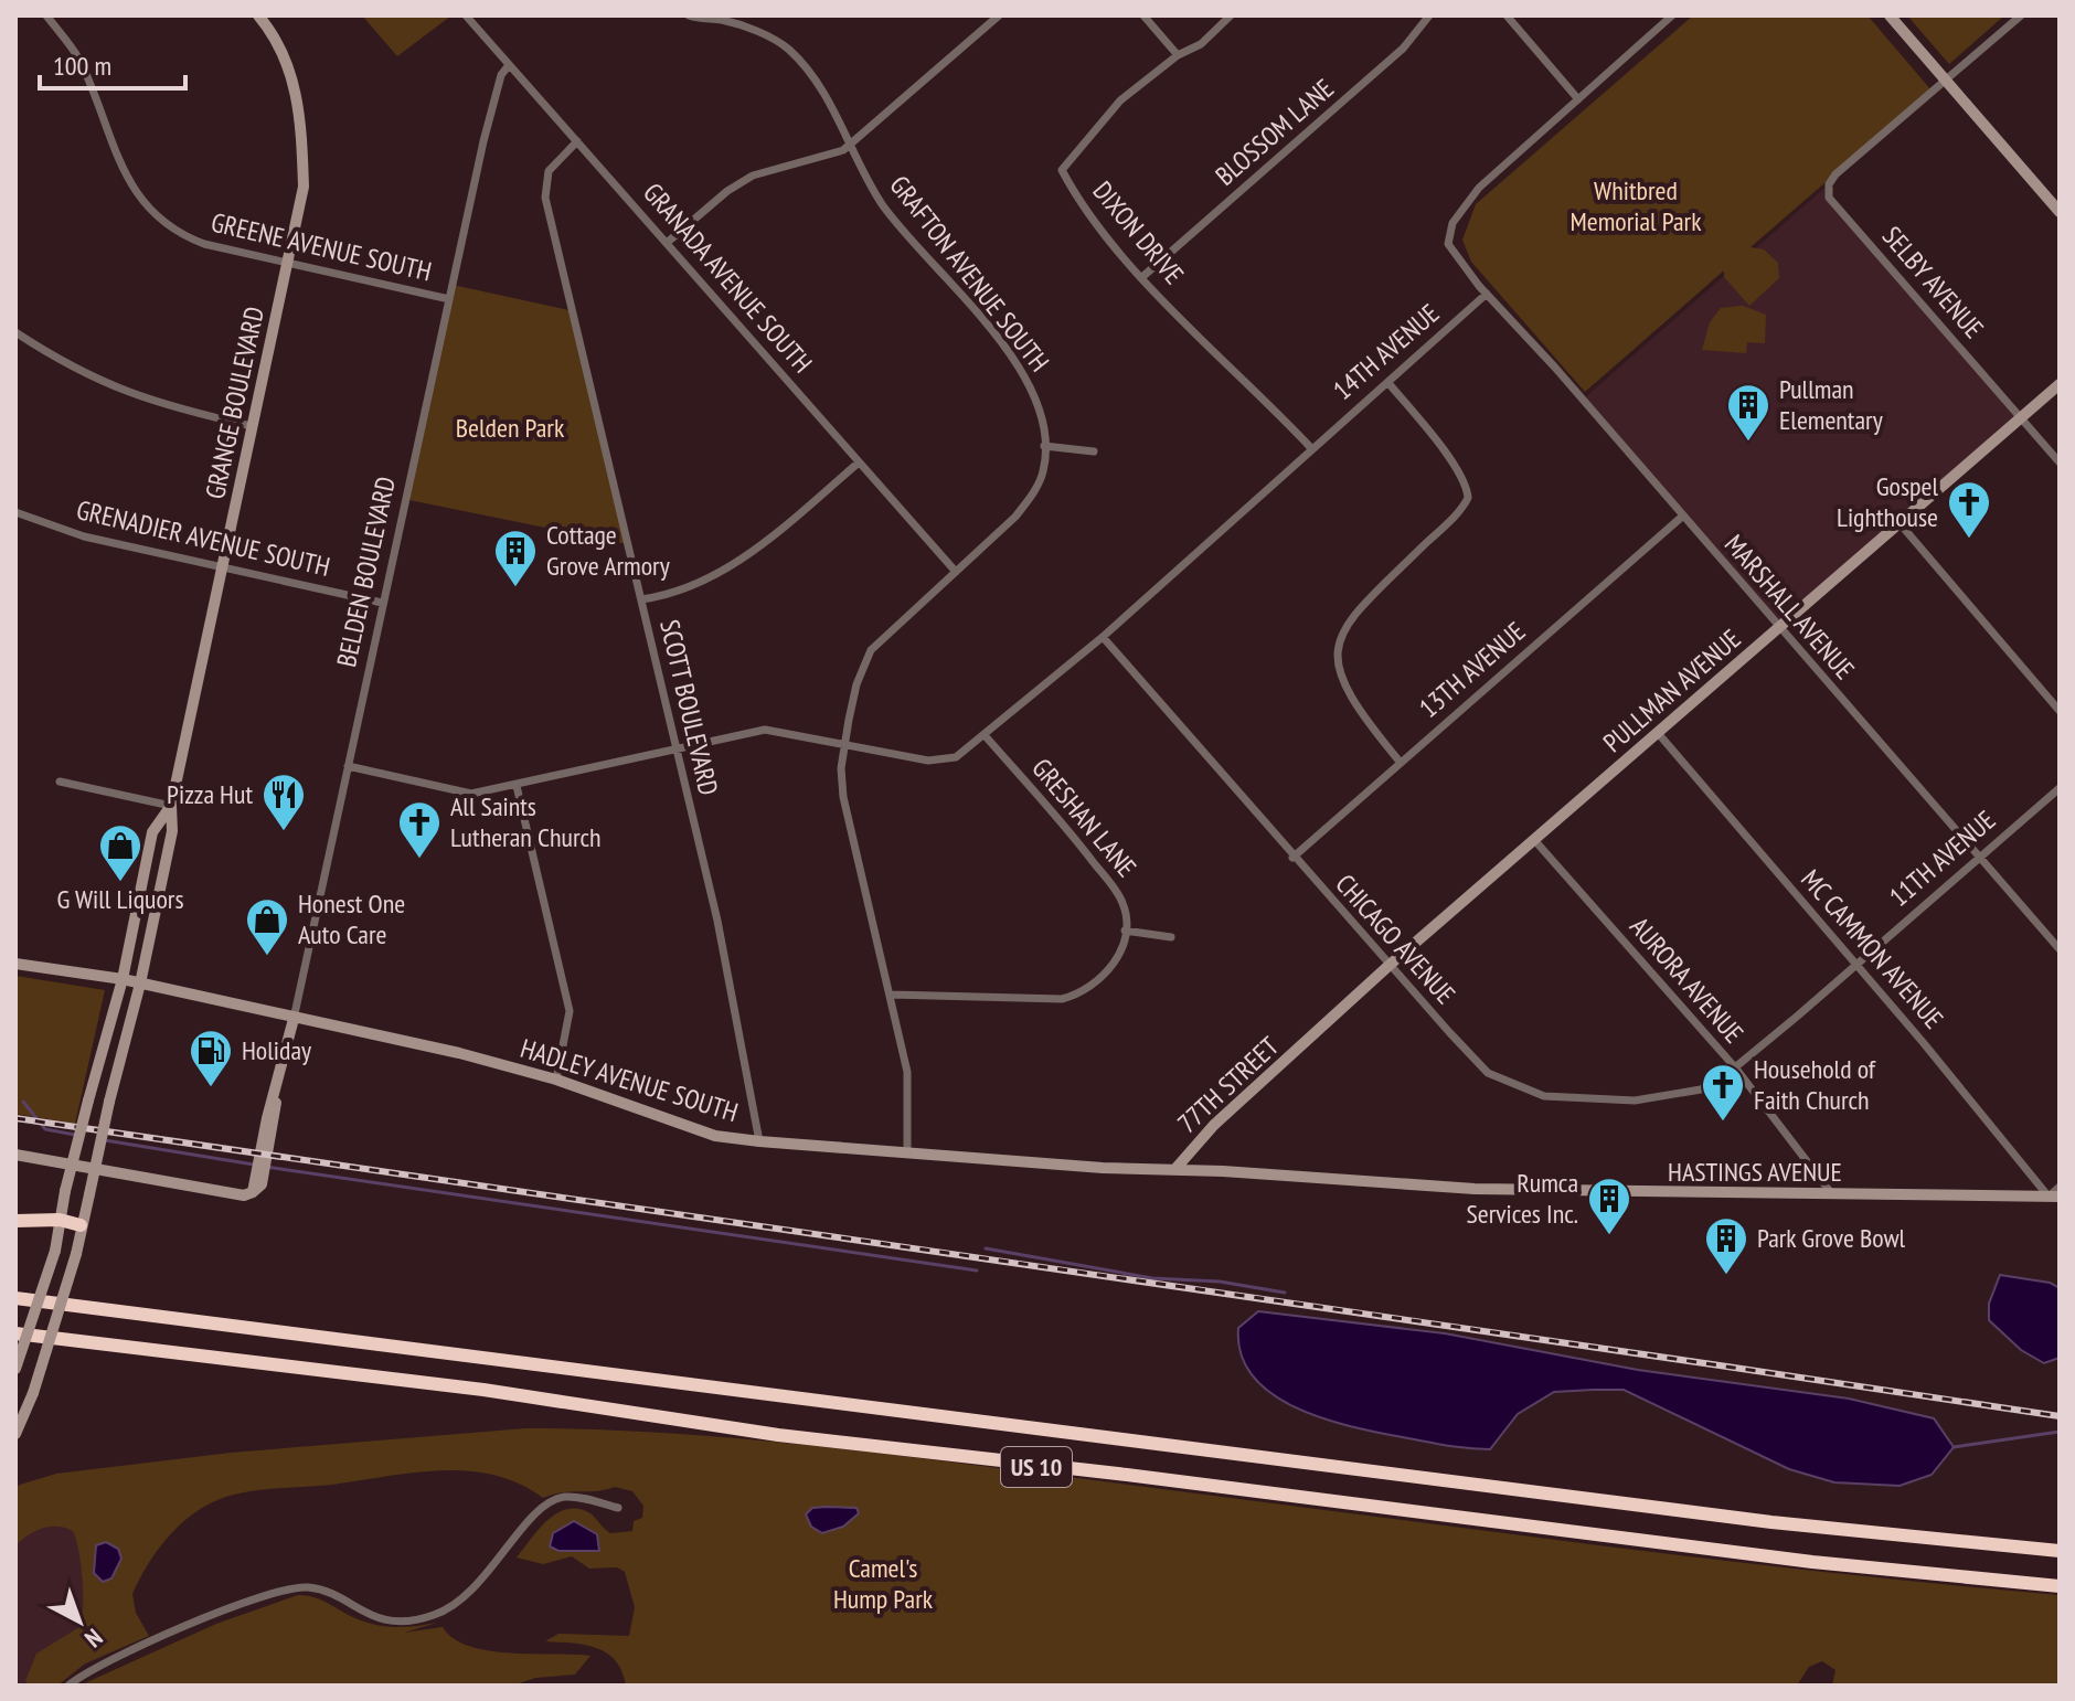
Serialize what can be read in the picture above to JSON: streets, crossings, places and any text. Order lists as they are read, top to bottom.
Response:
{
  "streets": {
    "highway": ["US 10"],
    "street": [
      "BLOSSOM LANE",
      "DIXON DRIVE",
      "GREENE AVENUE SOUTH",
      "GRAFTON AVENUE SOUTH",
      "GRANADA AVENUE SOUTH",
      "SELBY AVENUE",
      "14TH AVENUE",
      "GRANGE BOULEVARD",
      "GRENADIER AVENUE SOUTH",
      "BELDEN BOULEVARD",
      "MARSHALL AVENUE",
      "13TH AVENUE",
      "PULLMAN AVENUE",
      "SCOTT BOULEVARD",
      "GRESHAN LANE",
      "11TH AVENUE",
      "CHICAGO AVENUE",
      "MC CAMMON AVENUE",
      "AURORA AVENUE",
      "HADLEY AVENUE SOUTH",
      "77TH STREET",
      "HASTINGS AVENUE"
    ]
  },
  "crossings": [
    ["BLOSSOM LANE", "DIXON DRIVE"],
    ["DIXON DRIVE", "14TH AVENUE"],
    ["GREENE AVENUE SOUTH", "GRANGE BOULEVARD"],
    ["GREENE AVENUE SOUTH", "BELDEN BOULEVARD"],
    ["GRAFTON AVENUE SOUTH", "GRANADA AVENUE SOUTH"],
    ["GRAFTON AVENUE SOUTH", "14TH AVENUE"],
    ["GRAFTON AVENUE SOUTH", "HADLEY AVENUE SOUTH"],
    ["GRANADA AVENUE SOUTH", "BELDEN BOULEVARD"],
    ["GRANADA AVENUE SOUTH", "SCOTT BOULEVARD"],
    ["SELBY AVENUE", "PULLMAN AVENUE"],
    ["14TH AVENUE", "MARSHALL AVENUE"],
    ["14TH AVENUE", "GRESHAN LANE"],
    ["14TH AVENUE", "CHICAGO AVENUE"],
    ["GRANGE BOULEVARD", "GRENADIER AVENUE SOUTH"],
    ["GRANGE BOULEVARD", "HADLEY AVENUE SOUTH"],
    ["GRENADIER AVENUE SOUTH", "BELDEN BOULEVARD"],
    ["BELDEN BOULEVARD", "HADLEY AVENUE SOUTH"],
    ["MARSHALL AVENUE", "13TH AVENUE"],
    ["MARSHALL AVENUE", "PULLMAN AVENUE"],
    ["MARSHALL AVENUE", "11TH AVENUE"],
    ["13TH AVENUE", "CHICAGO AVENUE"],
    ["PULLMAN AVENUE", "CHICAGO AVENUE"],
    ["PULLMAN AVENUE", "MC CAMMON AVENUE"],
    ["PULLMAN AVENUE", "AURORA AVENUE"],
    ["PULLMAN AVENUE", "77TH STREET"],
    ["SCOTT BOULEVARD", "HADLEY AVENUE SOUTH"],
    ["11TH AVENUE", "CHICAGO AVENUE"],
    ["11TH AVENUE", "MC CAMMON AVENUE"],
    ["11TH AVENUE", "AURORA AVENUE"],
    ["CHICAGO AVENUE", "AURORA AVENUE"],
    ["MC CAMMON AVENUE", "HASTINGS AVENUE"],
    ["AURORA AVENUE", "HASTINGS AVENUE"],
    ["HADLEY AVENUE SOUTH", "77TH STREET"],
    ["HADLEY AVENUE SOUTH", "HASTINGS AVENUE"]
  ],
  "parks": ["Whitbred Memorial Park", "Belden Park", "Camel's Hump Park"],
  "places": {
    "building": [
      "Pullman Elementary",
      "Cottage Grove Armory",
      "Rumca Services Inc.",
      "Park Grove Bowl"
    ],
    "church": ["Gospel Lighthouse", "All Saints Lutheran Church", "Household of Faith Church"],
    "restaurant": ["Pizza Hut"],
    "shop": ["G Will Liquors", "Honest One Auto Care"],
    "fuel station": ["Holiday"]
  },
  "scale_bar": "100 m",
  "north": "bottom right"
}
